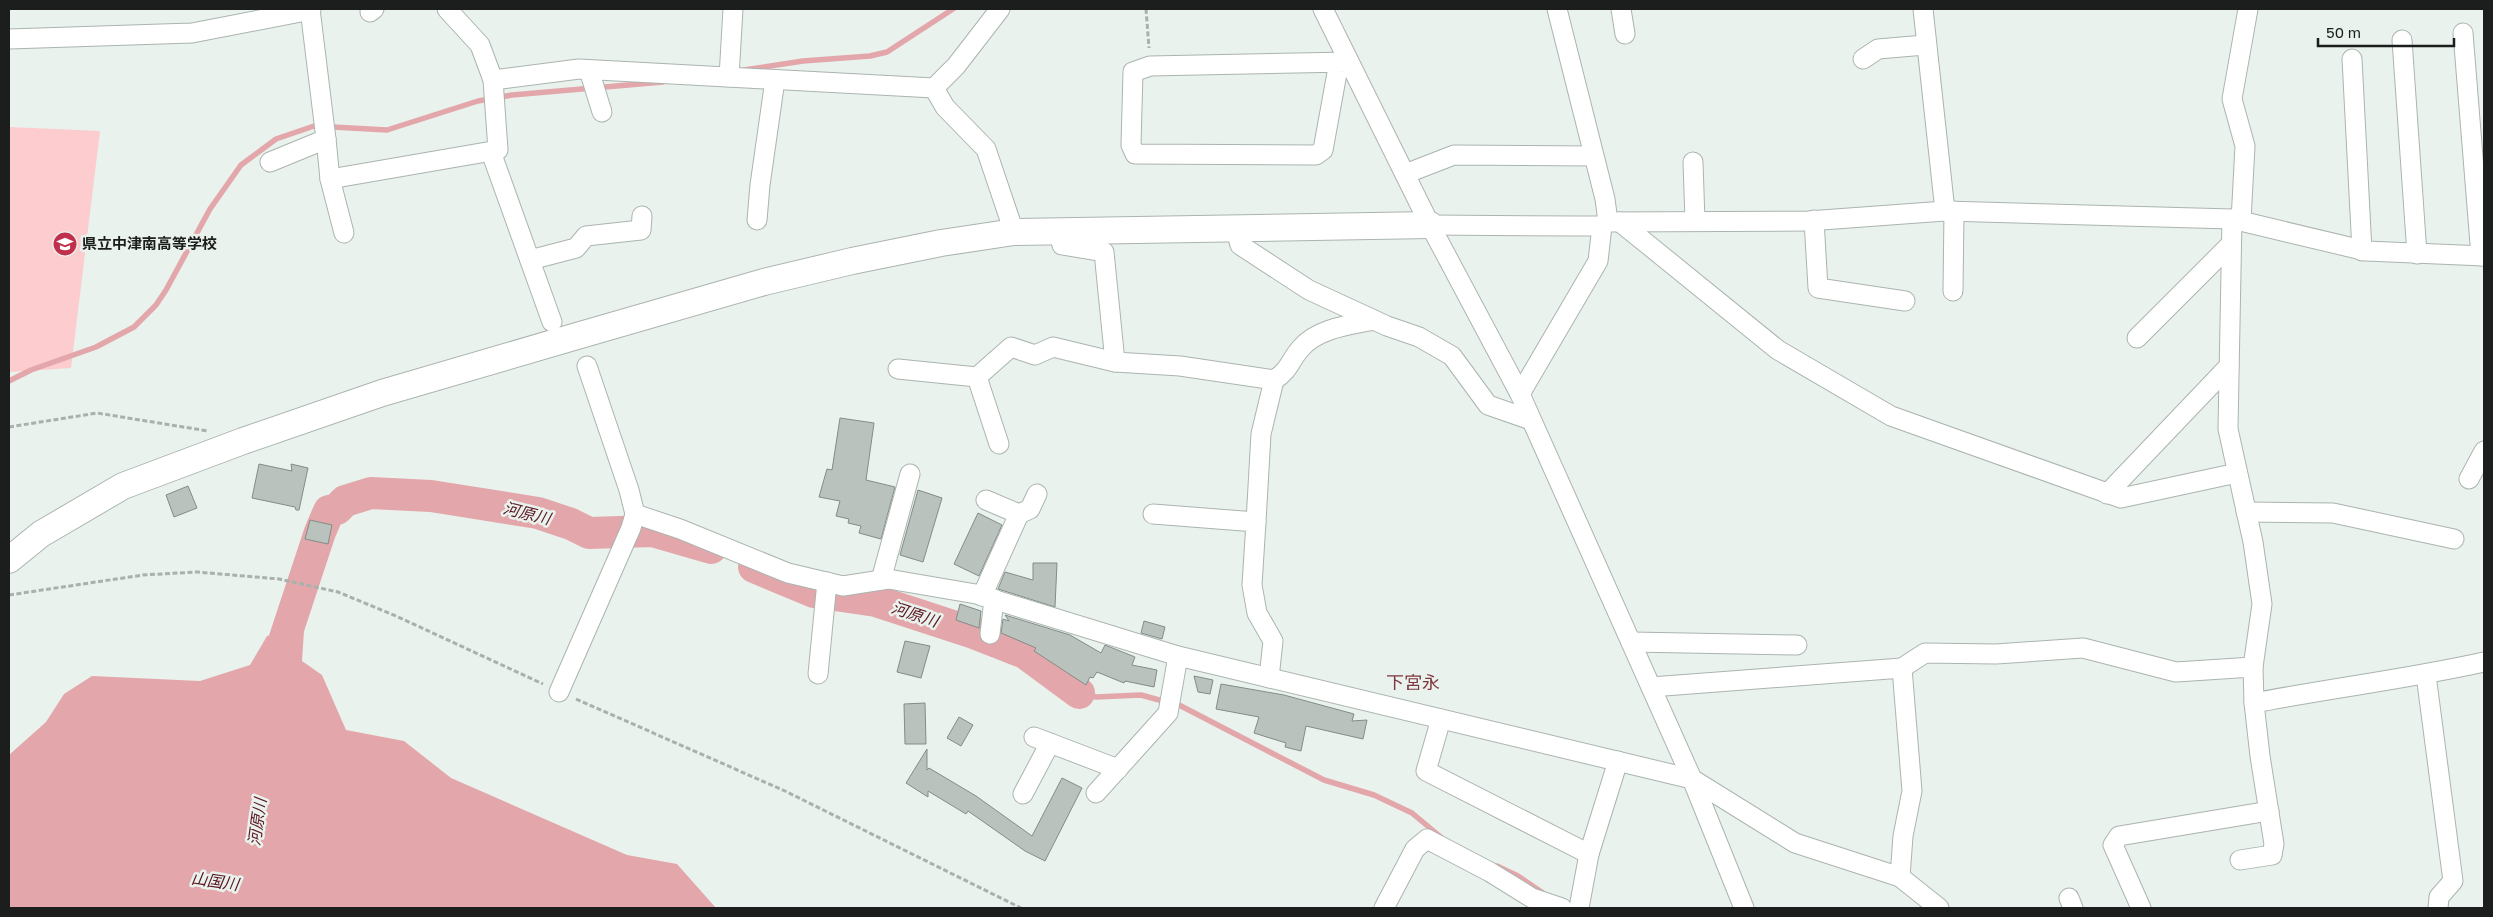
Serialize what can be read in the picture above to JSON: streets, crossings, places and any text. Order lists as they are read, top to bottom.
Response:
{
  "districts": ["下宮永"],
  "water": ["河原川", "山国川"],
  "places": {
    "school or university": ["県立中津南高等学校"]
  },
  "scale_bar": "50 m"
}
